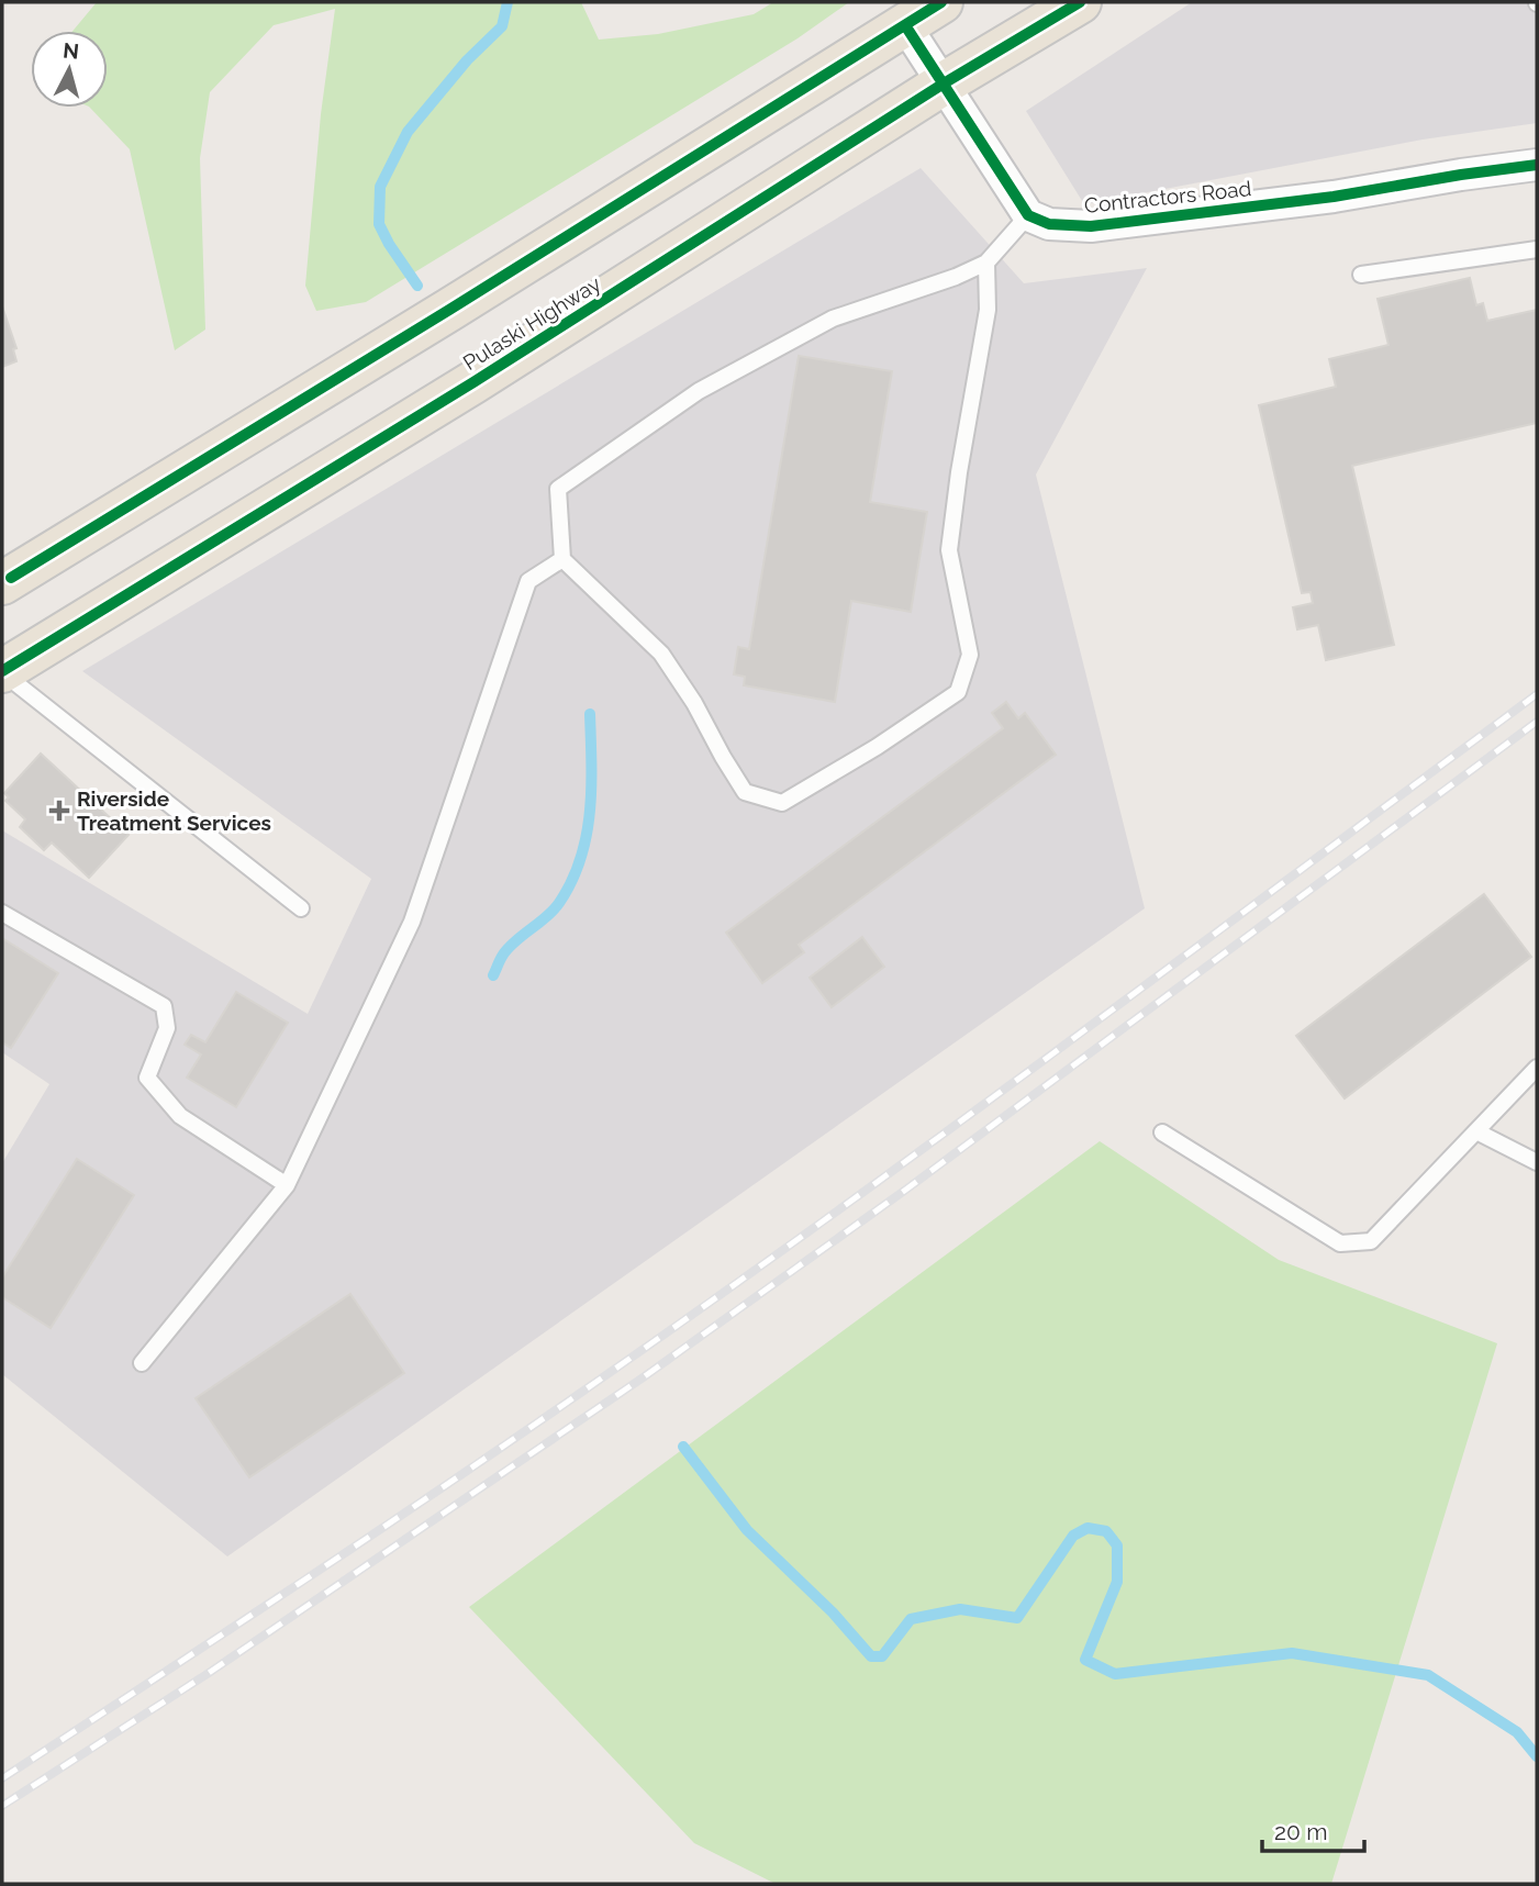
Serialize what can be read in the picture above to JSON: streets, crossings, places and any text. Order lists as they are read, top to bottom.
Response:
{
  "streets": {
    "highway": ["Pulaski Highway"],
    "street": ["Contractors Road"]
  },
  "places": {
    "health": ["Riverside Treatment Services"]
  },
  "scale_bar": "20 m",
  "north": "top"
}
